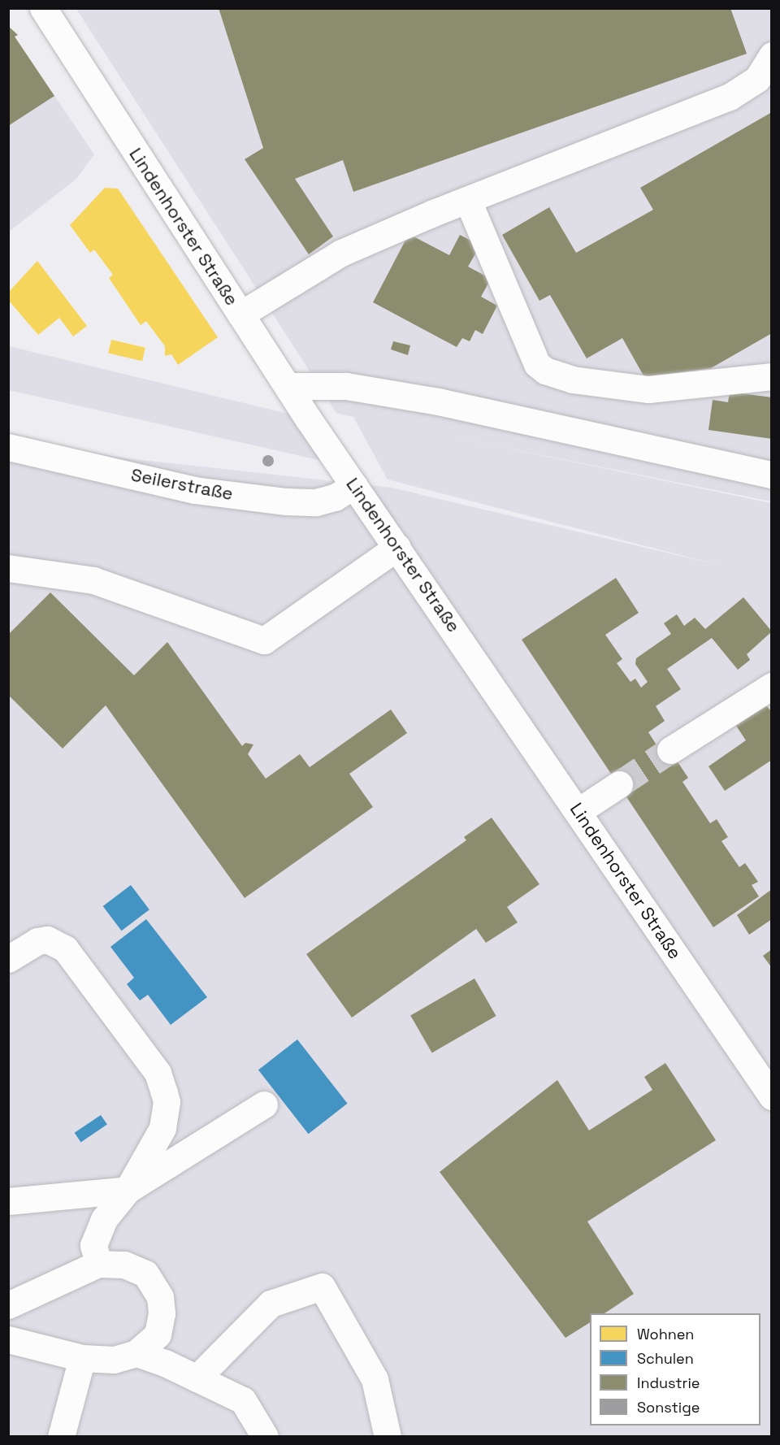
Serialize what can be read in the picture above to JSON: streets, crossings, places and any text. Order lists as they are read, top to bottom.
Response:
{
  "streets": {
    "street": ["Lindenhorster Straße", "Seilerstraße"]
  },
  "crossings": [
    ["Lindenhorster Straße", "Seilerstraße"]
  ],
  "legend": [
    "Wohnen",
    "Schulen",
    "Industrie",
    "Sonstige"
  ]
}
